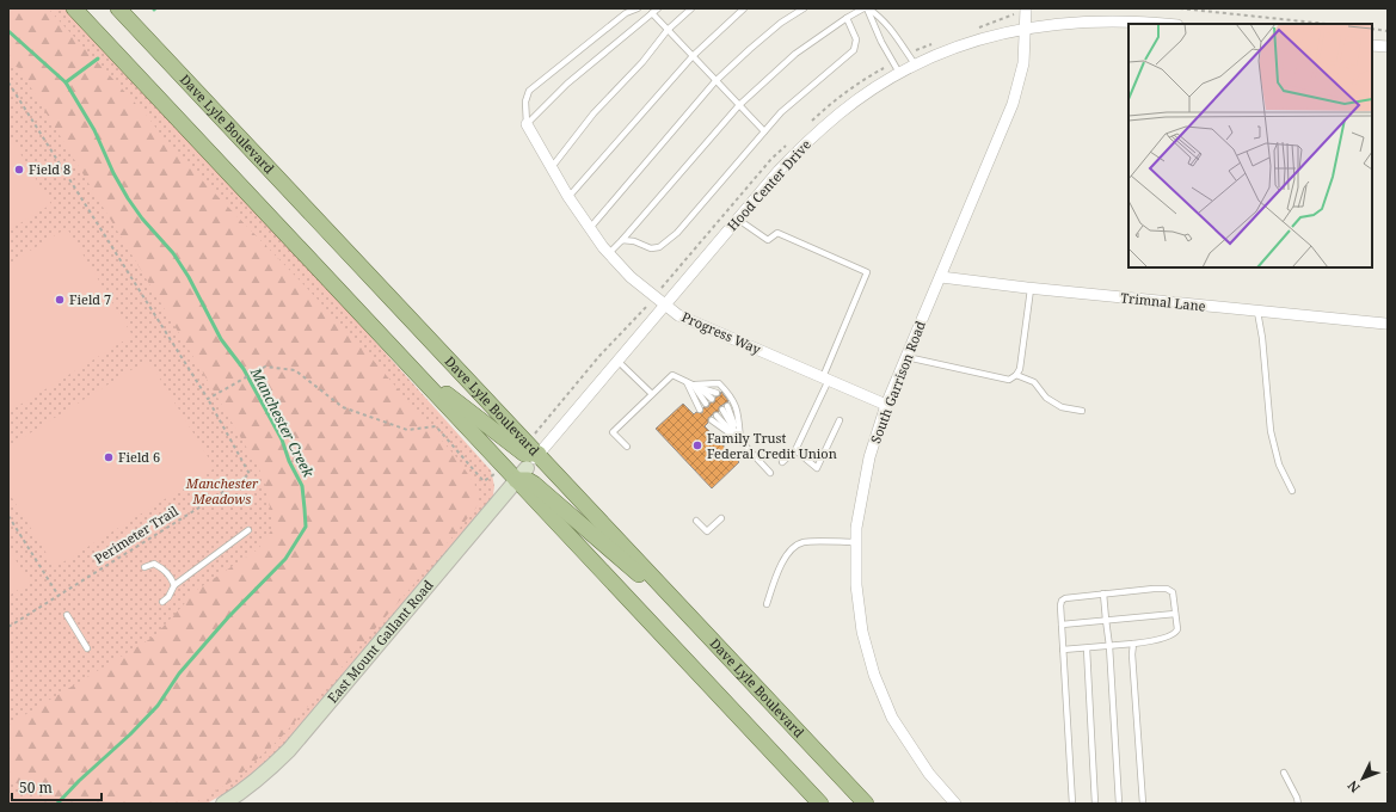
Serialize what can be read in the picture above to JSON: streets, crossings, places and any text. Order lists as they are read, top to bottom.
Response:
{
  "streets": {
    "main road": ["Dave Lyle Boulevard"],
    "street": [
      "Hood Center Drive",
      "Trimnal Lane",
      "Progress Way",
      "South Garrison Road",
      "East Mount Gallant Road"
    ],
    "path": ["Perimeter Trail"]
  },
  "crossings": [
    ["Dave Lyle Boulevard", "Hood Center Drive"],
    ["Hood Center Drive", "Progress Way"],
    ["Hood Center Drive", "South Garrison Road"],
    ["Hood Center Drive", "East Mount Gallant Road"],
    ["Trimnal Lane", "South Garrison Road"],
    ["Progress Way", "South Garrison Road"]
  ],
  "water": ["Manchester Creek"],
  "parks": ["Manchester Meadows"],
  "places": [
    "Field 8",
    "Field 7",
    "Family Trust Federal Credit Union",
    "Field 6"
  ],
  "scale_bar": "50 m",
  "north": "bottom left"
}
